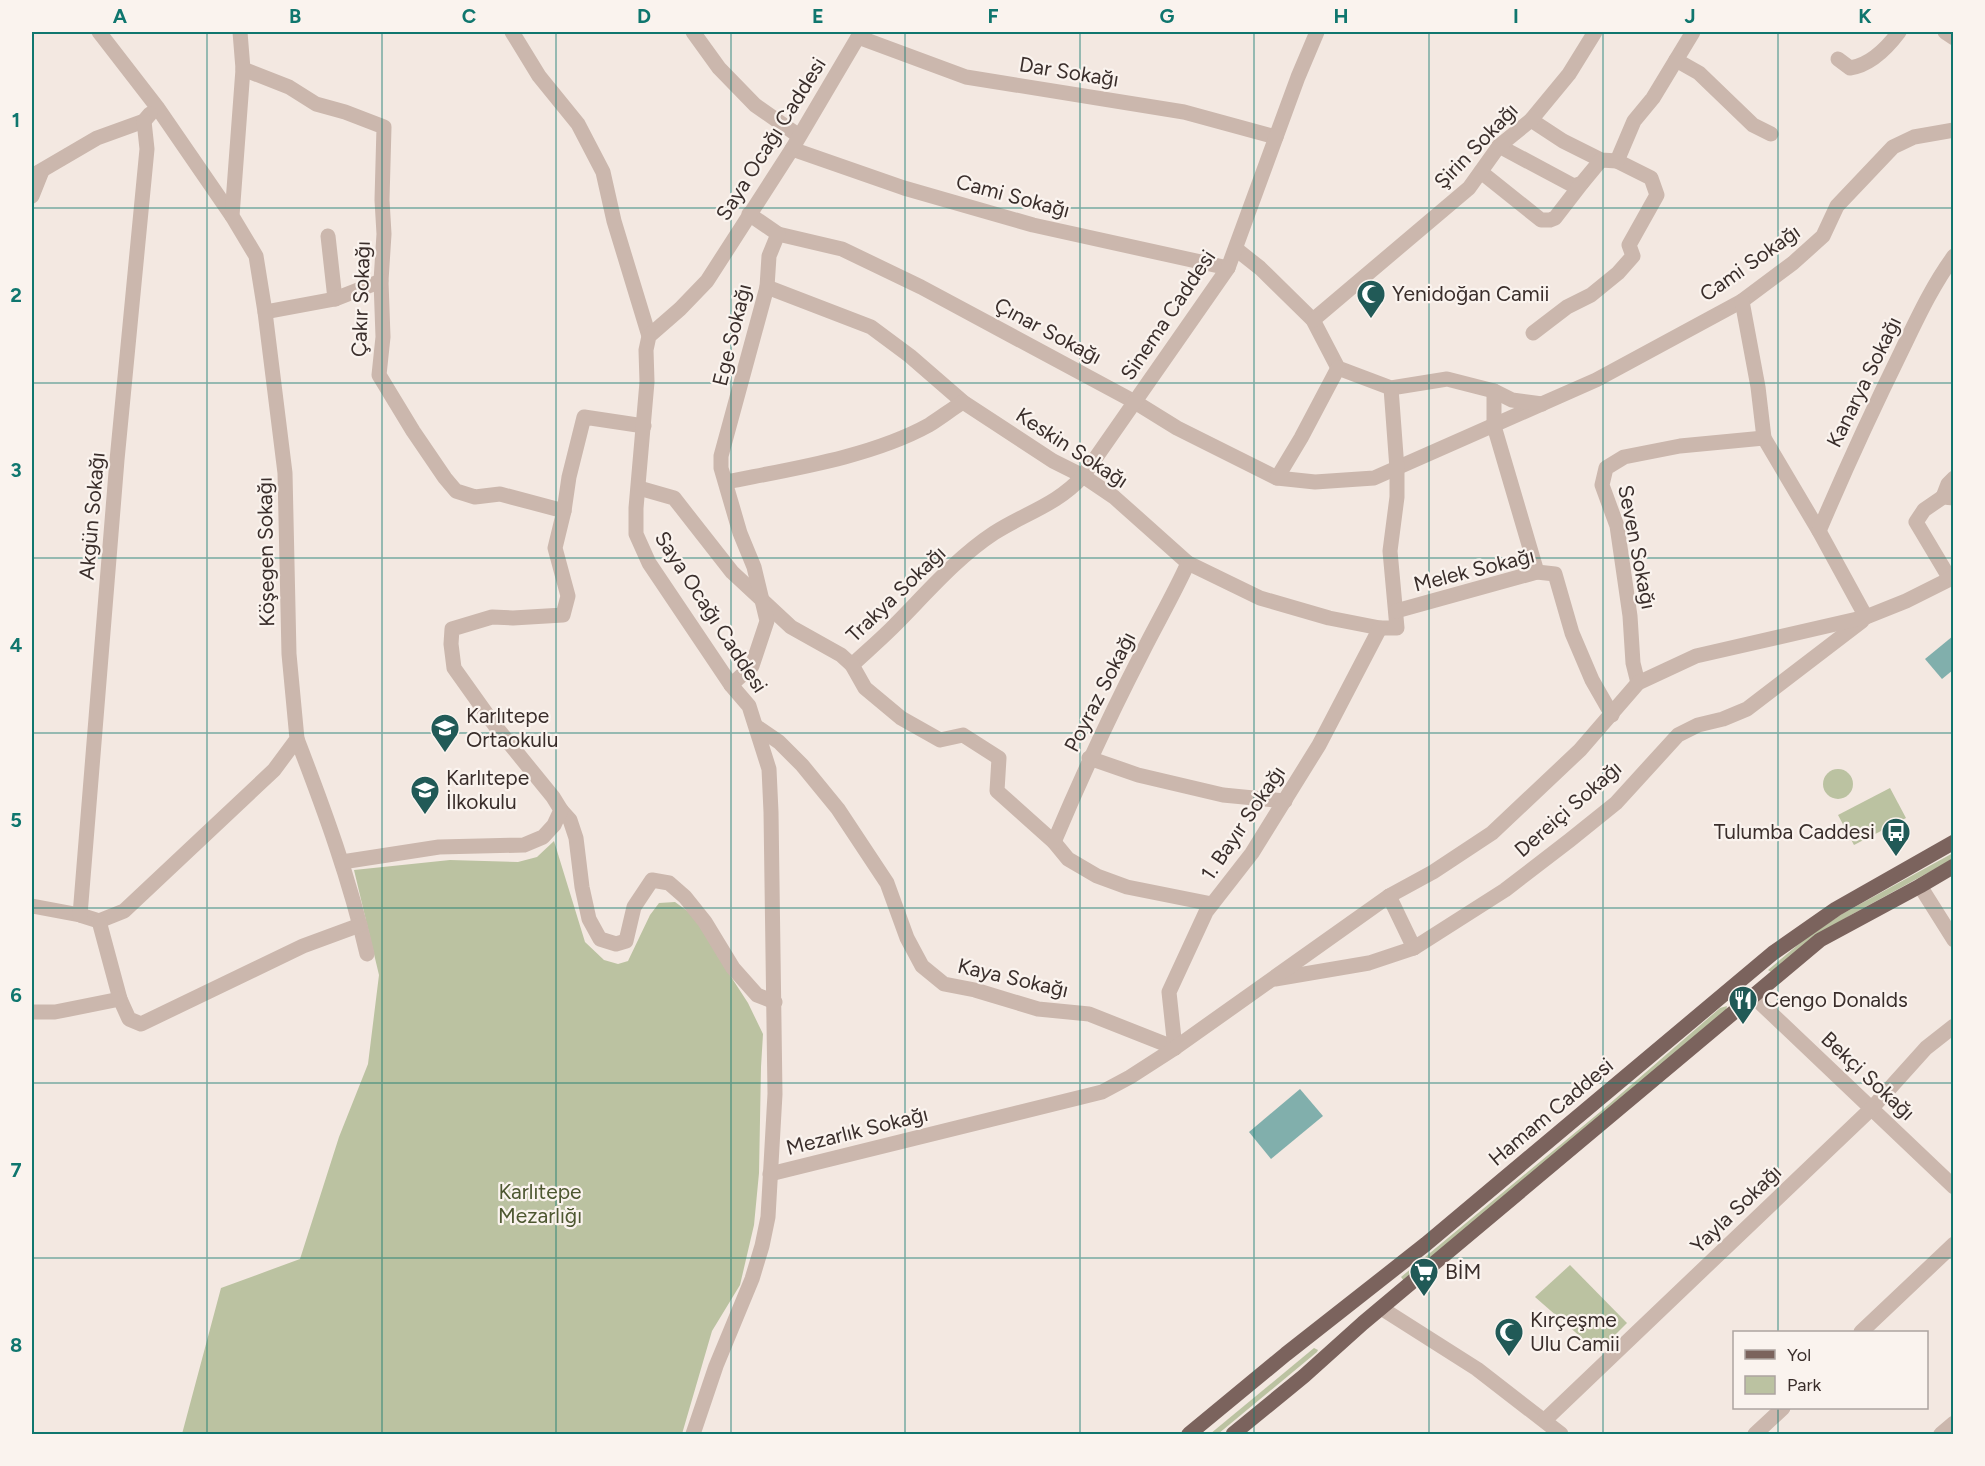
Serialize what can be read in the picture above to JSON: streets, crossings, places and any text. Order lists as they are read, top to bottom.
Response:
{
  "streets": {
    "main road": ["Hamam Caddesi"],
    "street": [
      "Dar Sokağı",
      "Saya Ocağı Caddesi",
      "Şirin Sokağı",
      "Cami Sokağı",
      "Çakır Sokağı",
      "Sinema Caddesi",
      "Çınar Sokağı",
      "Ege Sokağı",
      "Kanarya Sokağı",
      "Keskin Sokağı",
      "Akgün Sokağı",
      "Seven Sokağı",
      "Köşegen Sokağı",
      "Melek Sokağı",
      "Trakya Sokağı",
      "Poyraz Sokağı",
      "Dereiçi Sokağı",
      "1. Bayır Sokağı",
      "Kaya Sokağı",
      "Bekçi Sokağı",
      "Mezarlık Sokağı",
      "Yayla Sokağı"
    ]
  },
  "crossings": [
    ["Dar Sokağı", "Saya Ocağı Caddesi"],
    ["Dar Sokağı", "Sinema Caddesi"],
    ["Saya Ocağı Caddesi", "Cami Sokağı"],
    ["Saya Ocağı Caddesi", "Ege Sokağı"],
    ["Saya Ocağı Caddesi", "Trakya Sokağı"],
    ["Saya Ocağı Caddesi", "Kaya Sokağı"],
    ["Saya Ocağı Caddesi", "Mezarlık Sokağı"],
    ["Cami Sokağı", "Sinema Caddesi"],
    ["Cami Sokağı", "Çınar Sokağı"],
    ["Sinema Caddesi", "Çınar Sokağı"],
    ["Sinema Caddesi", "Keskin Sokağı"],
    ["Sinema Caddesi", "Trakya Sokağı"],
    ["Çınar Sokağı", "Ege Sokağı"],
    ["Ege Sokağı", "Keskin Sokağı"],
    ["Ege Sokağı", "Trakya Sokağı"],
    ["Keskin Sokağı", "Melek Sokağı"],
    ["Keskin Sokağı", "Trakya Sokağı"],
    ["Keskin Sokağı", "Poyraz Sokağı"],
    ["Keskin Sokağı", "1. Bayır Sokağı"],
    ["Seven Sokağı", "Mezarlık Sokağı"],
    ["Melek Sokağı", "Mezarlık Sokağı"],
    ["Dereiçi Sokağı", "Mezarlık Sokağı"],
    ["1. Bayır Sokağı", "Kaya Sokağı"],
    ["1. Bayır Sokağı", "Mezarlık Sokağı"],
    ["Kaya Sokağı", "Mezarlık Sokağı"],
    ["Bekçi Sokağı", "Hamam Caddesi"],
    ["Bekçi Sokağı", "Yayla Sokağı"]
  ],
  "parks": ["Karlıtepe Mezarlığı"],
  "places": {
    "mosque": ["Yenidoğan Camii", "Kırçeşme Ulu Camii"],
    "school or university": ["Karlıtepe Ortaokulu", "Karlıtepe İlkokulu"],
    "bus stop": ["Tulumba Caddesi"],
    "restaurant": ["Cengo Donalds"],
    "supermarket": ["BİM"]
  },
  "legend": ["Yol", "Park"],
  "grid": {
    "columns": [
      "A",
      "B",
      "C",
      "D",
      "E",
      "F",
      "G",
      "H",
      "I",
      "J",
      "K"
    ],
    "rows": [
      "1",
      "2",
      "3",
      "4",
      "5",
      "6",
      "7",
      "8"
    ]
  }
}
